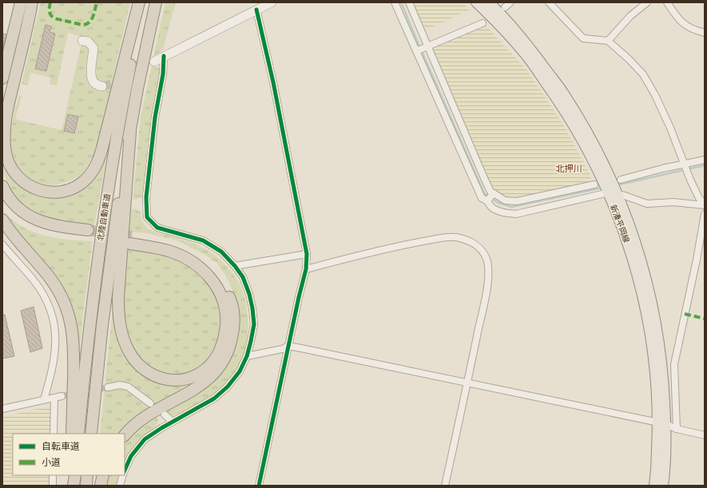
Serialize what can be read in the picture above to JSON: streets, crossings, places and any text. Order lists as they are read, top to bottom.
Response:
{
  "streets": {
    "highway": ["北陸自動車道"],
    "main road": ["新湊平岡線"]
  },
  "districts": ["北押川"],
  "legend": ["自転車道", "小道"]
}
